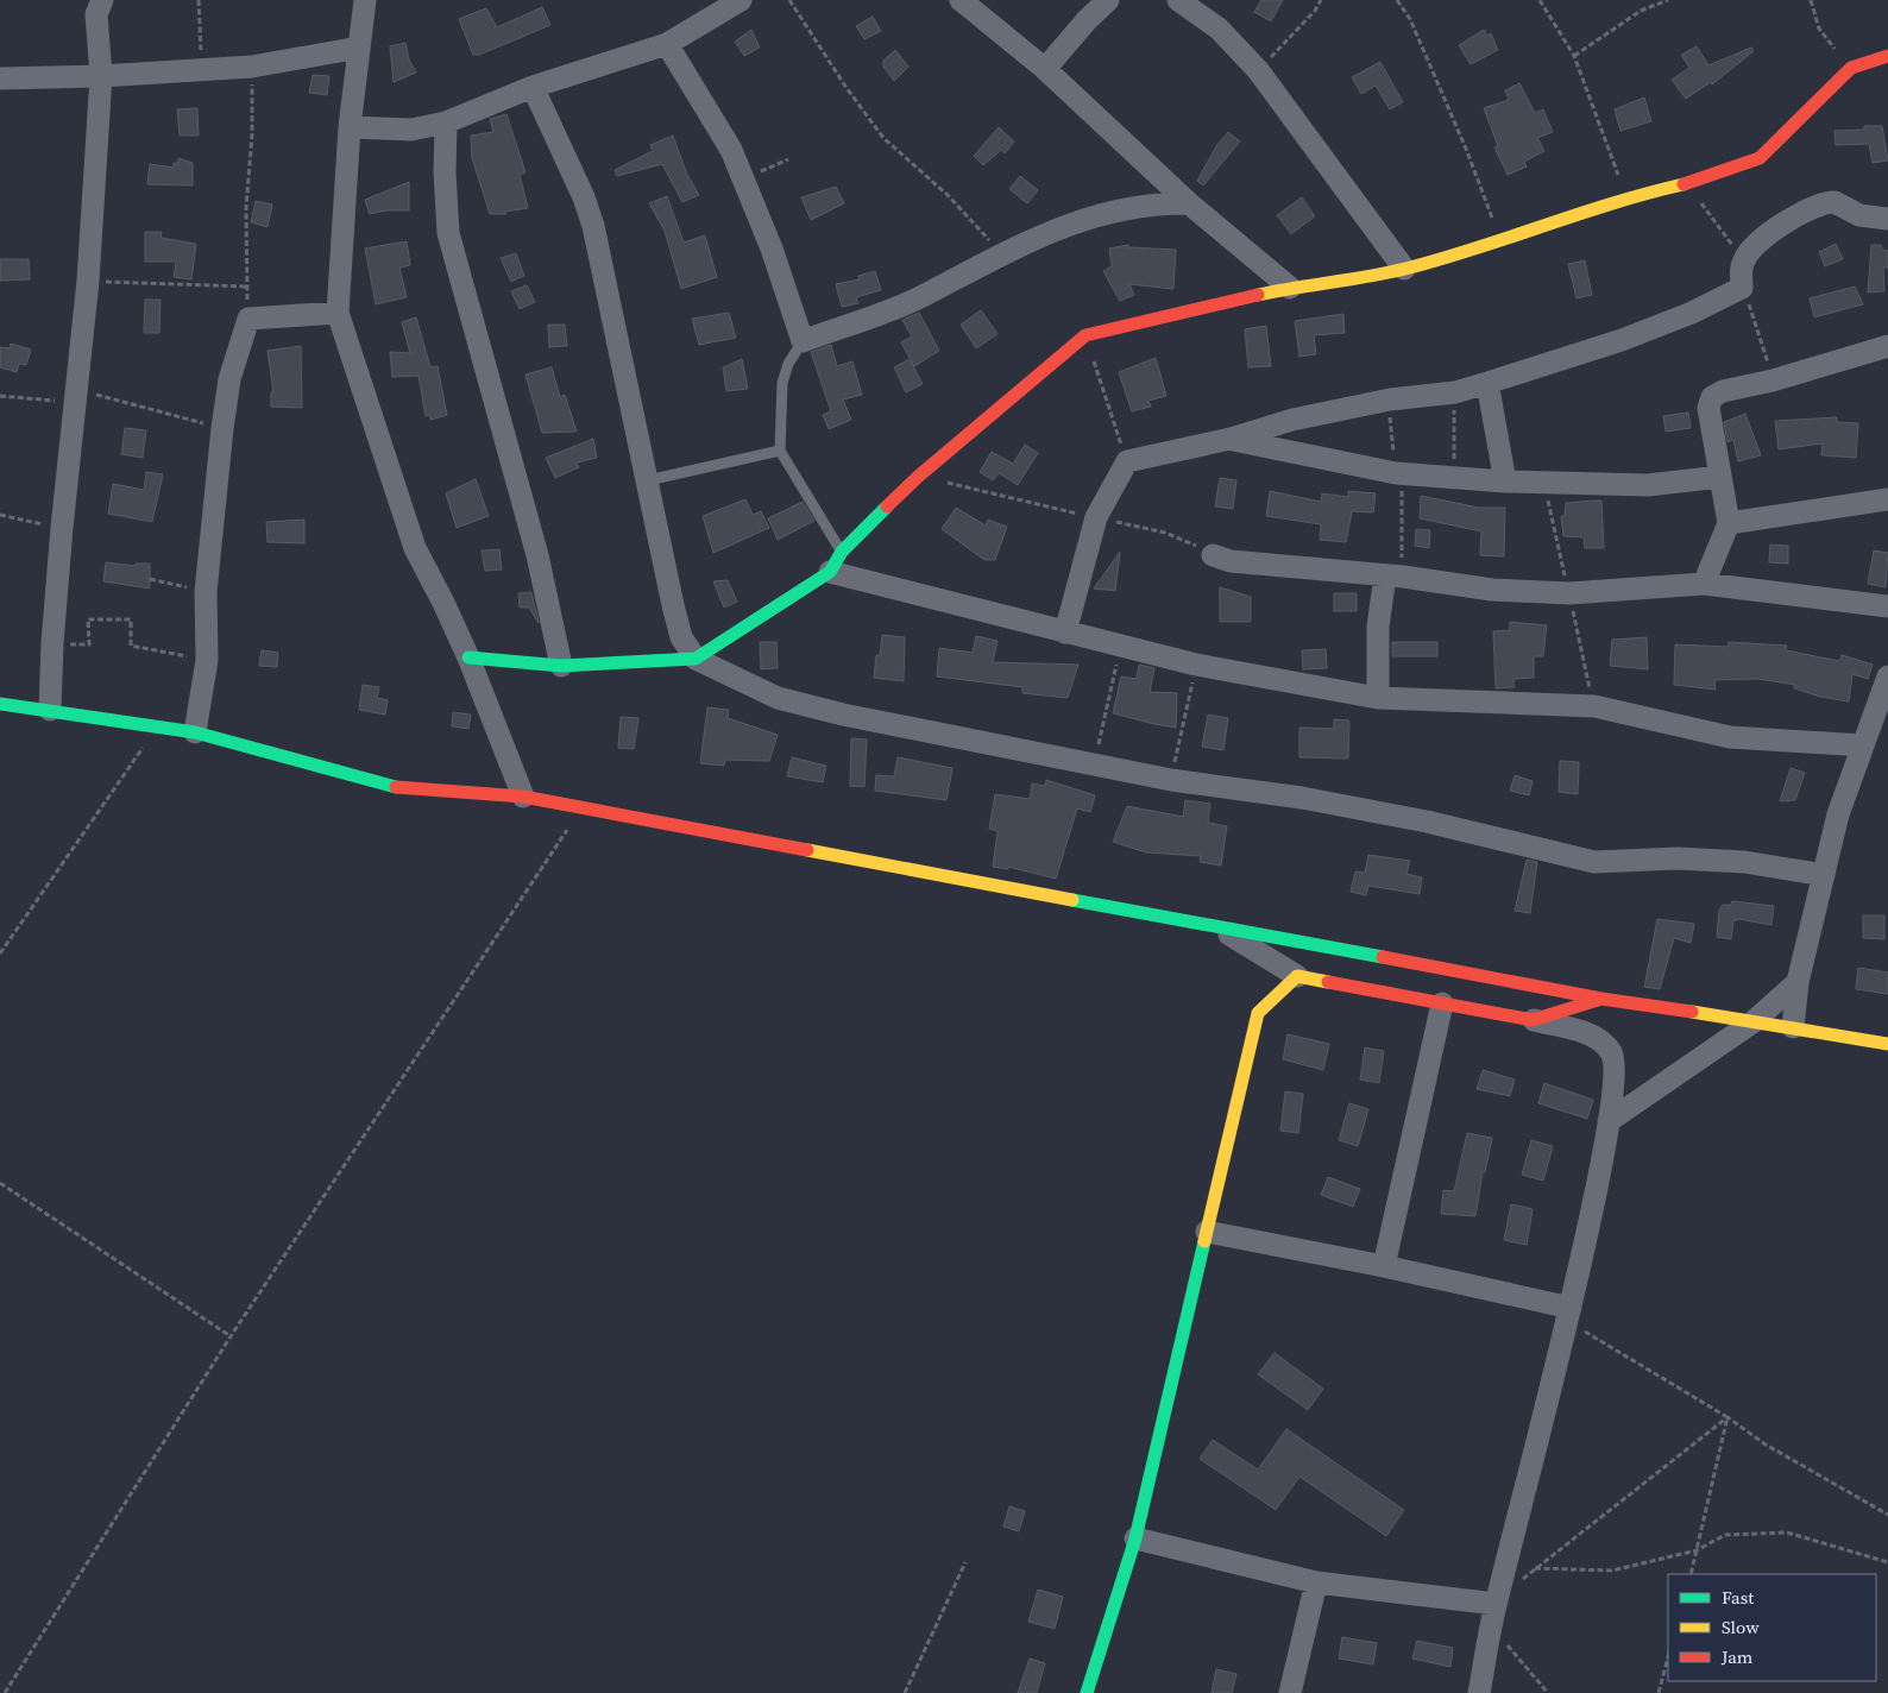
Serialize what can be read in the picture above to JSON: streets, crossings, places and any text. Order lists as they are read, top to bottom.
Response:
{
  "legend": ["Fast", "Slow", "Jam"]
}
